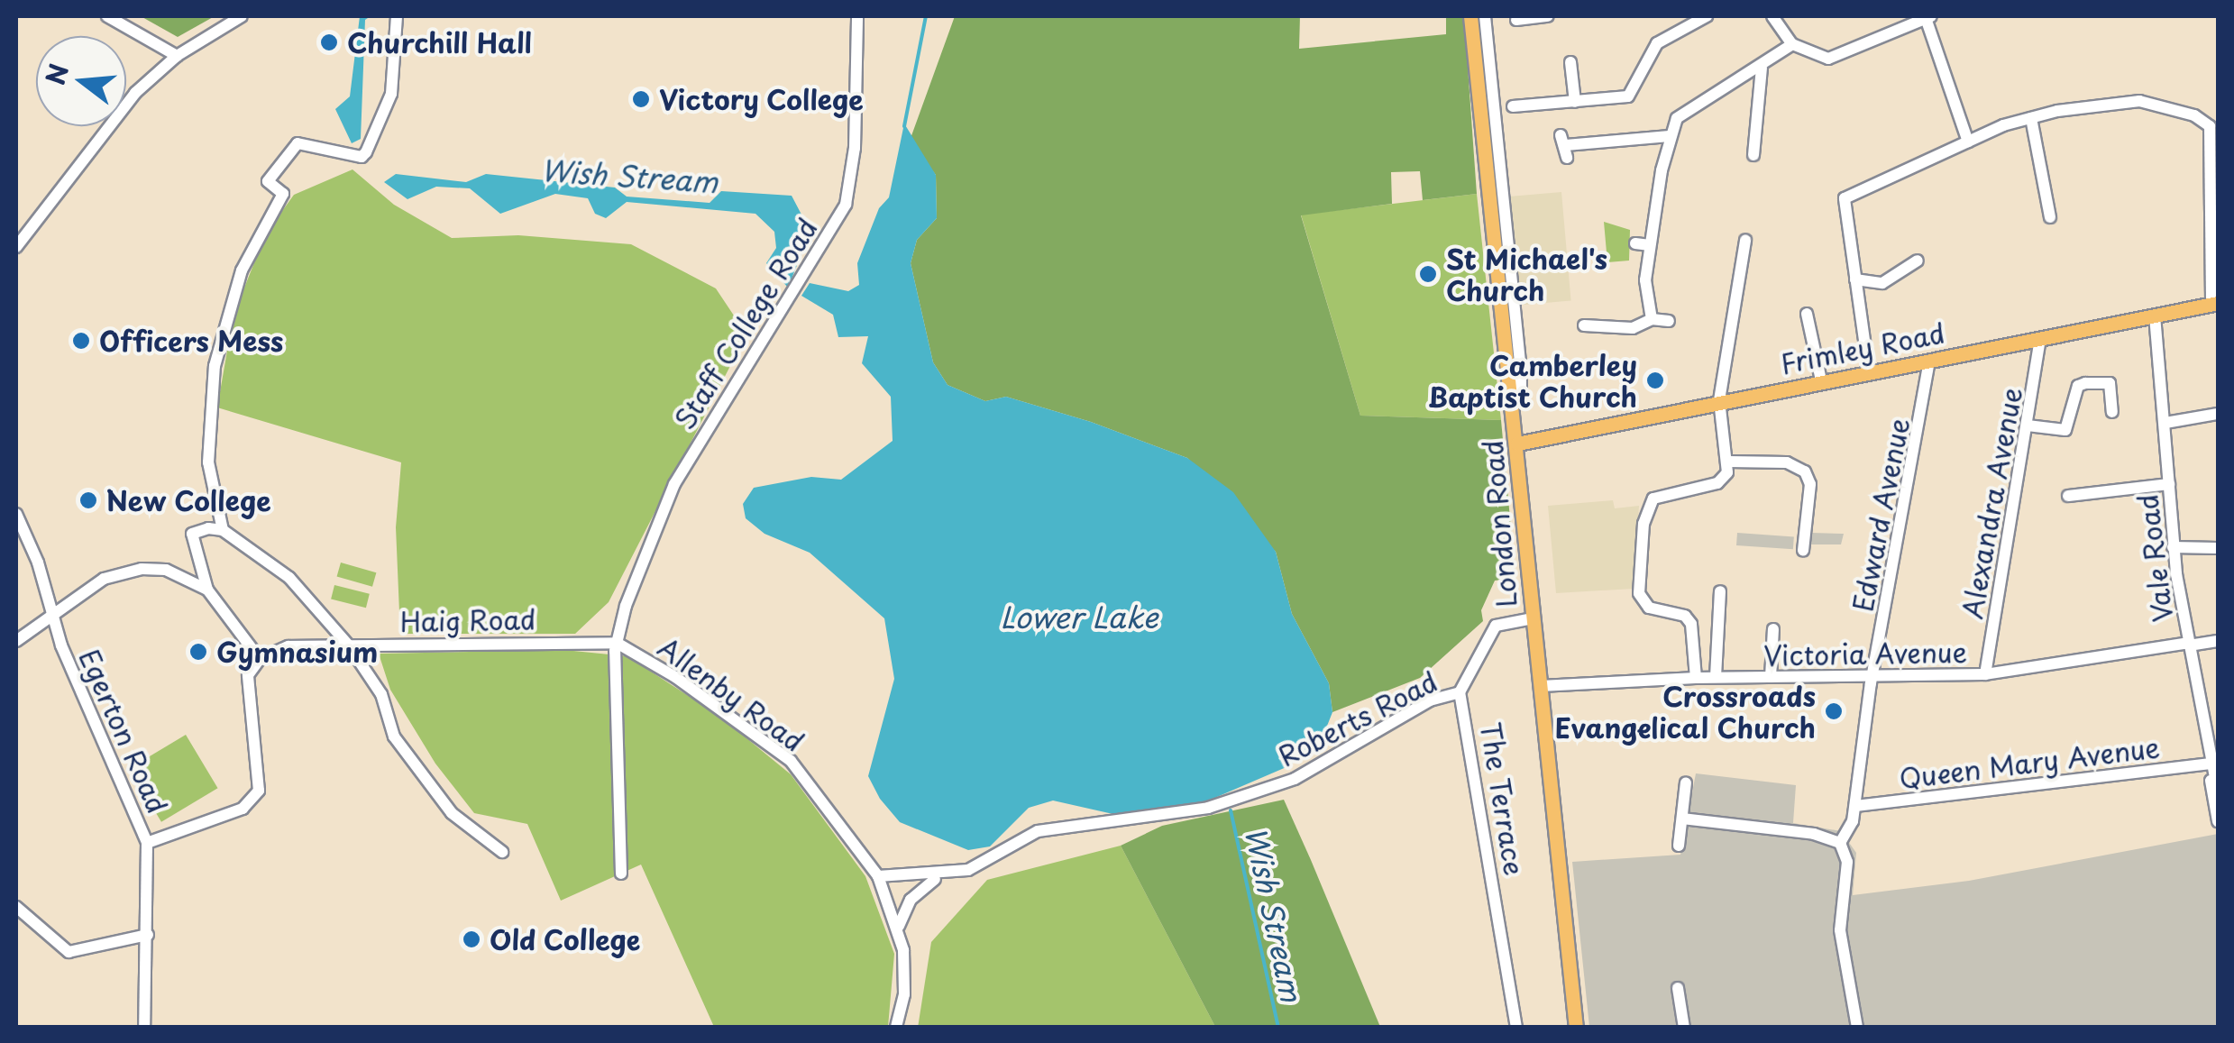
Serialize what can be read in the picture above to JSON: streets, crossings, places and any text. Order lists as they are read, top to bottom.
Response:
{
  "streets": {
    "main road": ["Frimley Road", "London Road"],
    "street": [
      "Staff College Road",
      "Alexandra Avenue",
      "Edward Avenue",
      "Vale Road",
      "Haig Road",
      "Victoria Avenue",
      "Allenby Road",
      "Roberts Road",
      "Egerton Road",
      "Queen Mary Avenue",
      "The Terrace"
    ]
  },
  "crossings": [
    ["Staff College Road", "Haig Road"],
    ["Staff College Road", "Allenby Road"],
    ["Frimley Road", "Alexandra Avenue"],
    ["Frimley Road", "Edward Avenue"],
    ["Frimley Road", "London Road"],
    ["Frimley Road", "Vale Road"],
    ["Alexandra Avenue", "Victoria Avenue"],
    ["Edward Avenue", "Victoria Avenue"],
    ["Edward Avenue", "Queen Mary Avenue"],
    ["London Road", "Victoria Avenue"],
    ["London Road", "The Terrace"],
    ["Vale Road", "Victoria Avenue"],
    ["Vale Road", "Queen Mary Avenue"],
    ["Haig Road", "Allenby Road"],
    ["Victoria Avenue", "Queen Mary Avenue"],
    ["Roberts Road", "The Terrace"]
  ],
  "water": ["Wish Stream", "Lower Lake"],
  "places": [
    "Churchill Hall",
    "Victory College",
    "St Michael's Church",
    "Officers Mess",
    "Camberley Baptist Church",
    "New College",
    "Gymnasium",
    "Crossroads Evangelical Church",
    "Old College"
  ],
  "north": "left"
}
